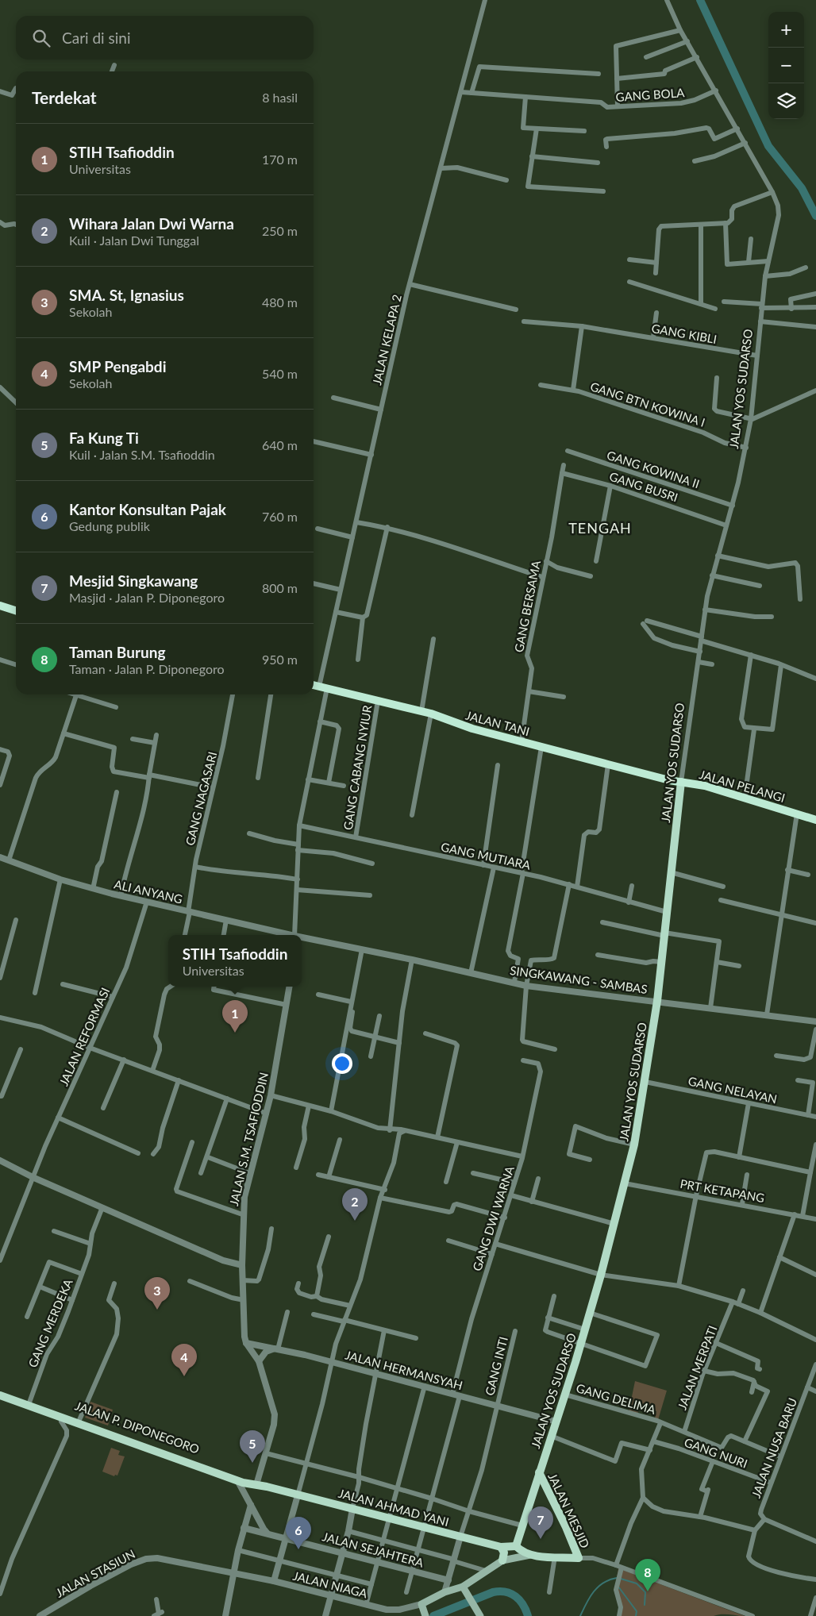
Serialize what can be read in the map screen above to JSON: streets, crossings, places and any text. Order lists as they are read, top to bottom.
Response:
{
  "streets": {
    "highway": ["JALAN TANI", "JALAN PELANGI"],
    "main road": [
      "JALAN YOS SUDARSO",
      "JALAN P. DIPONEGORO",
      "JALAN AHMAD YANI",
      "JALAN MESJID"
    ],
    "street": [
      "GANG BOLA",
      "GANG KIBLI",
      "JALAN KELAPA 2",
      "GANG BTN KOWINA I",
      "GANG KOWINA II",
      "GANG BUSRI",
      "GANG BERSAMA",
      "GANG CABANG NYIUR",
      "GANG NAGASARI",
      "GANG MUTIARA",
      "ALI ANYANG",
      "SINGKAWANG - SAMBAS",
      "JALAN REFORMASI",
      "GANG NELAYAN",
      "JALAN S.M. TSAFIODDIN",
      "PRT KETAPANG",
      "GANG DWI WARNA",
      "GANG MERDEKA",
      "GANG INTI",
      "JALAN MERPATI",
      "JALAN HERMANSYAH",
      "GANG DELIMA",
      "JALAN NUSA BARU",
      "GANG NURI",
      "JALAN SEJAHTERA",
      "JALAN STASIUN",
      "JALAN NIAGA"
    ]
  },
  "crossings": [
    ["GANG BOLA", "JALAN KELAPA 2"],
    ["GANG BOLA", "JALAN YOS SUDARSO"],
    ["GANG KIBLI", "JALAN YOS SUDARSO"],
    ["JALAN KELAPA 2", "JALAN TANI"],
    ["JALAN KELAPA 2", "GANG MUTIARA"],
    ["JALAN YOS SUDARSO", "GANG BTN KOWINA I"],
    ["JALAN YOS SUDARSO", "GANG KOWINA II"],
    ["JALAN YOS SUDARSO", "GANG BUSRI"],
    ["JALAN YOS SUDARSO", "JALAN TANI"],
    ["JALAN YOS SUDARSO", "JALAN PELANGI"],
    ["JALAN YOS SUDARSO", "GANG MUTIARA"],
    ["JALAN YOS SUDARSO", "SINGKAWANG - SAMBAS"],
    ["JALAN YOS SUDARSO", "GANG NELAYAN"],
    ["JALAN YOS SUDARSO", "PRT KETAPANG"],
    ["JALAN YOS SUDARSO", "JALAN HERMANSYAH"],
    ["JALAN YOS SUDARSO", "GANG DELIMA"],
    ["JALAN YOS SUDARSO", "JALAN AHMAD YANI"],
    ["JALAN YOS SUDARSO", "JALAN MESJID"],
    ["GANG BUSRI", "GANG BERSAMA"],
    ["GANG BERSAMA", "JALAN TANI"],
    ["JALAN TANI", "GANG CABANG NYIUR"],
    ["JALAN TANI", "JALAN PELANGI"],
    ["GANG CABANG NYIUR", "GANG MUTIARA"],
    ["GANG NAGASARI", "ALI ANYANG"],
    ["ALI ANYANG", "JALAN REFORMASI"],
    ["JALAN S.M. TSAFIODDIN", "JALAN HERMANSYAH"],
    ["JALAN S.M. TSAFIODDIN", "JALAN P. DIPONEGORO"],
    ["GANG DWI WARNA", "JALAN HERMANSYAH"],
    ["GANG MERDEKA", "JALAN P. DIPONEGORO"],
    ["GANG INTI", "JALAN HERMANSYAH"],
    ["GANG INTI", "JALAN AHMAD YANI"],
    ["JALAN P. DIPONEGORO", "JALAN AHMAD YANI"],
    ["JALAN NUSA BARU", "GANG NURI"],
    ["JALAN STASIUN", "JALAN NIAGA"]
  ],
  "districts": ["TENGAH"],
  "page": {
    "map_buttons": ["+", "−"],
    "search": "Cari di sini",
    "heading": ["Terdekat", "8 hasil"],
    "list": [
      {
        "mark": "1",
        "name": "STIH Tsafioddin",
        "note": "Universitas",
        "value": "170 m"
      },
      {
        "mark": "2",
        "name": "Wihara Jalan Dwi Warna",
        "note": "Kuil · Jalan Dwi Tunggal",
        "value": "250 m"
      },
      {
        "mark": "3",
        "name": "SMA. St, Ignasius",
        "note": "Sekolah",
        "value": "480 m"
      },
      {
        "mark": "4",
        "name": "SMP Pengabdi",
        "note": "Sekolah",
        "value": "540 m"
      },
      {
        "mark": "5",
        "name": "Fa Kung Ti",
        "note": "Kuil · Jalan S.M. Tsafioddin",
        "value": "640 m"
      },
      {
        "mark": "6",
        "name": "Kantor Konsultan Pajak",
        "note": "Gedung publik",
        "value": "760 m"
      },
      {
        "mark": "7",
        "name": "Mesjid Singkawang",
        "note": "Masjid · Jalan P. Diponegoro",
        "value": "800 m"
      },
      {
        "mark": "8",
        "name": "Taman Burung",
        "note": "Taman · Jalan P. Diponegoro",
        "value": "950 m"
      }
    ],
    "popup": ["STIH Tsafioddin", "Universitas"],
    "pins": [
      "1",
      "2",
      "3",
      "4",
      "5",
      "7",
      "6",
      "8"
    ]
  }
}
